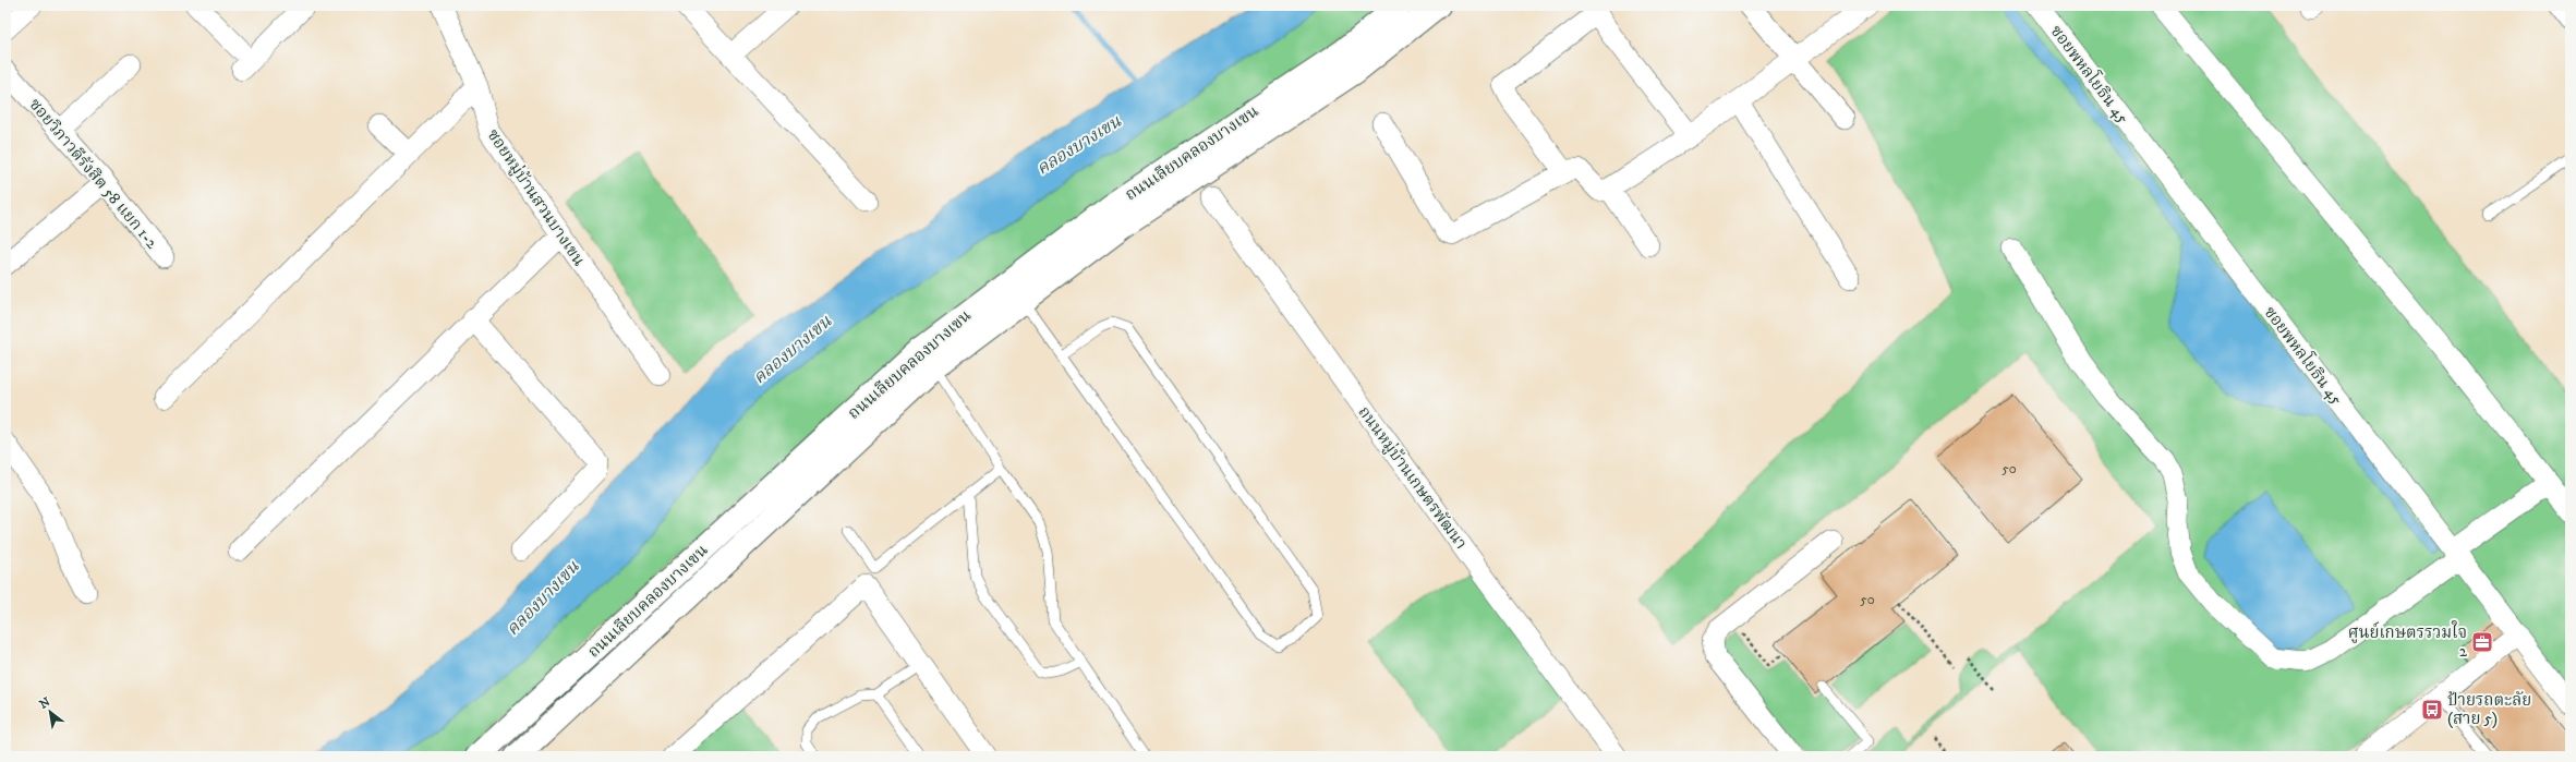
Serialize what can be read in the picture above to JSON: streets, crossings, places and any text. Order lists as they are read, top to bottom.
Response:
{
  "streets": {
    "main road": ["ถนนเลียบคลองบางเขน"],
    "street": [
      "ซอยพหลโยธิน 45",
      "ซอยวิภาวดีรังสิต 58 แยก 1-2",
      "ซอยหมู่บ้านสวนบางเขน",
      "ถนนหมู่บ้านเกษตรพัฒนา"
    ]
  },
  "water": ["คลองบางเขน"],
  "places": {
    "office": ["ศูนย์เกษตรรวมใจ 2"],
    "bus stop": ["ป้ายรถตะลัย (สาย 5)"]
  },
  "house_numbers": ["50", "50"],
  "north": "top left"
}
